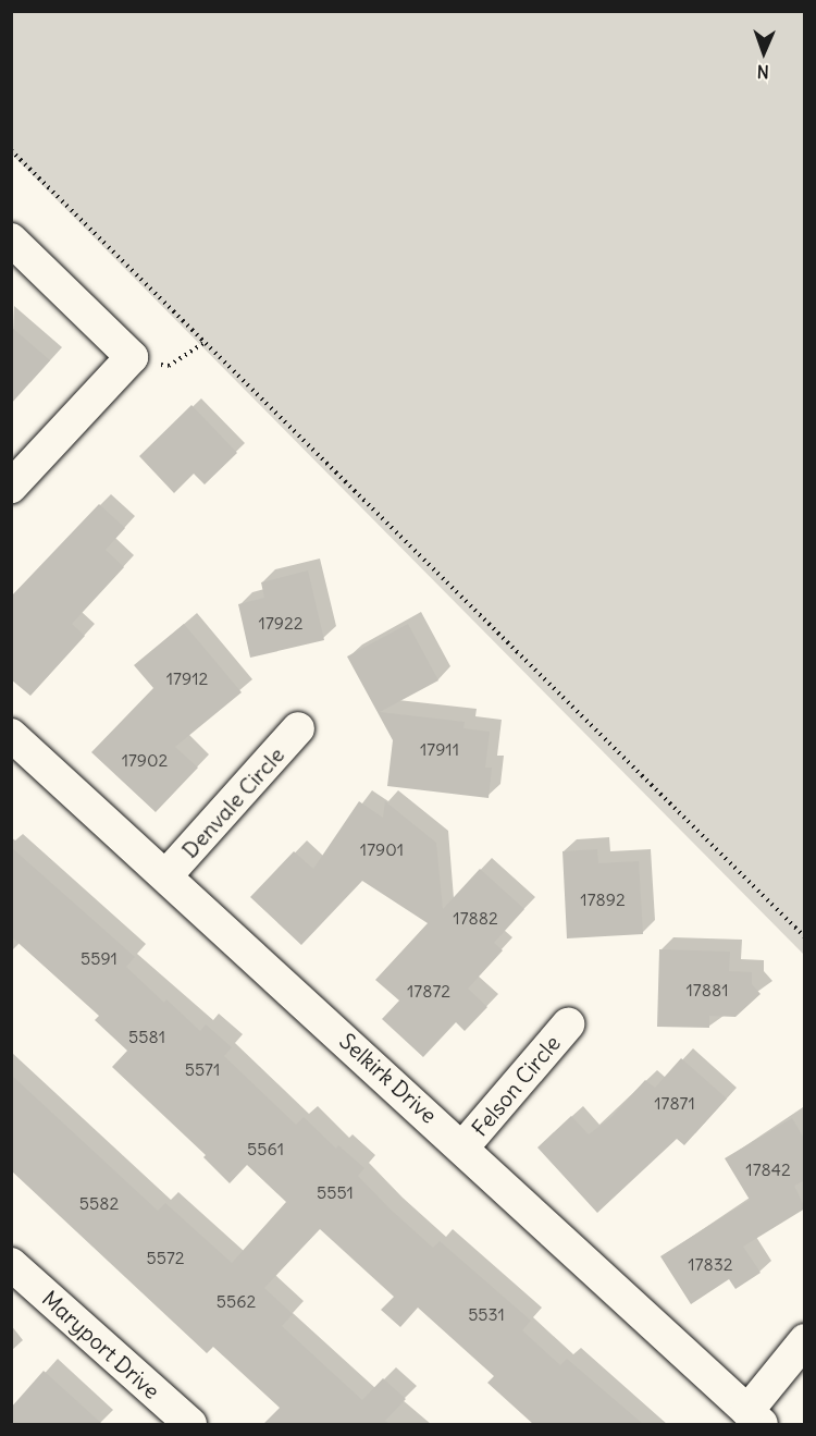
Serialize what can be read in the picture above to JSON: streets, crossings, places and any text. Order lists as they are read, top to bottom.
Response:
{
  "streets": {
    "street": [
      "Denvale Circle",
      "Selkirk Drive",
      "Felson Circle",
      "Maryport Drive"
    ]
  },
  "crossings": [
    ["Denvale Circle", "Selkirk Drive"],
    ["Selkirk Drive", "Felson Circle"]
  ],
  "house_numbers": [
    "17922",
    "17912",
    "17911",
    "17902",
    "17901",
    "17892",
    "17882",
    "5591",
    "17881",
    "17872",
    "5581",
    "5571",
    "17871",
    "5561",
    "17842",
    "5551",
    "5582",
    "5572",
    "17832",
    "5562",
    "5531"
  ],
  "north": "bottom"
}
